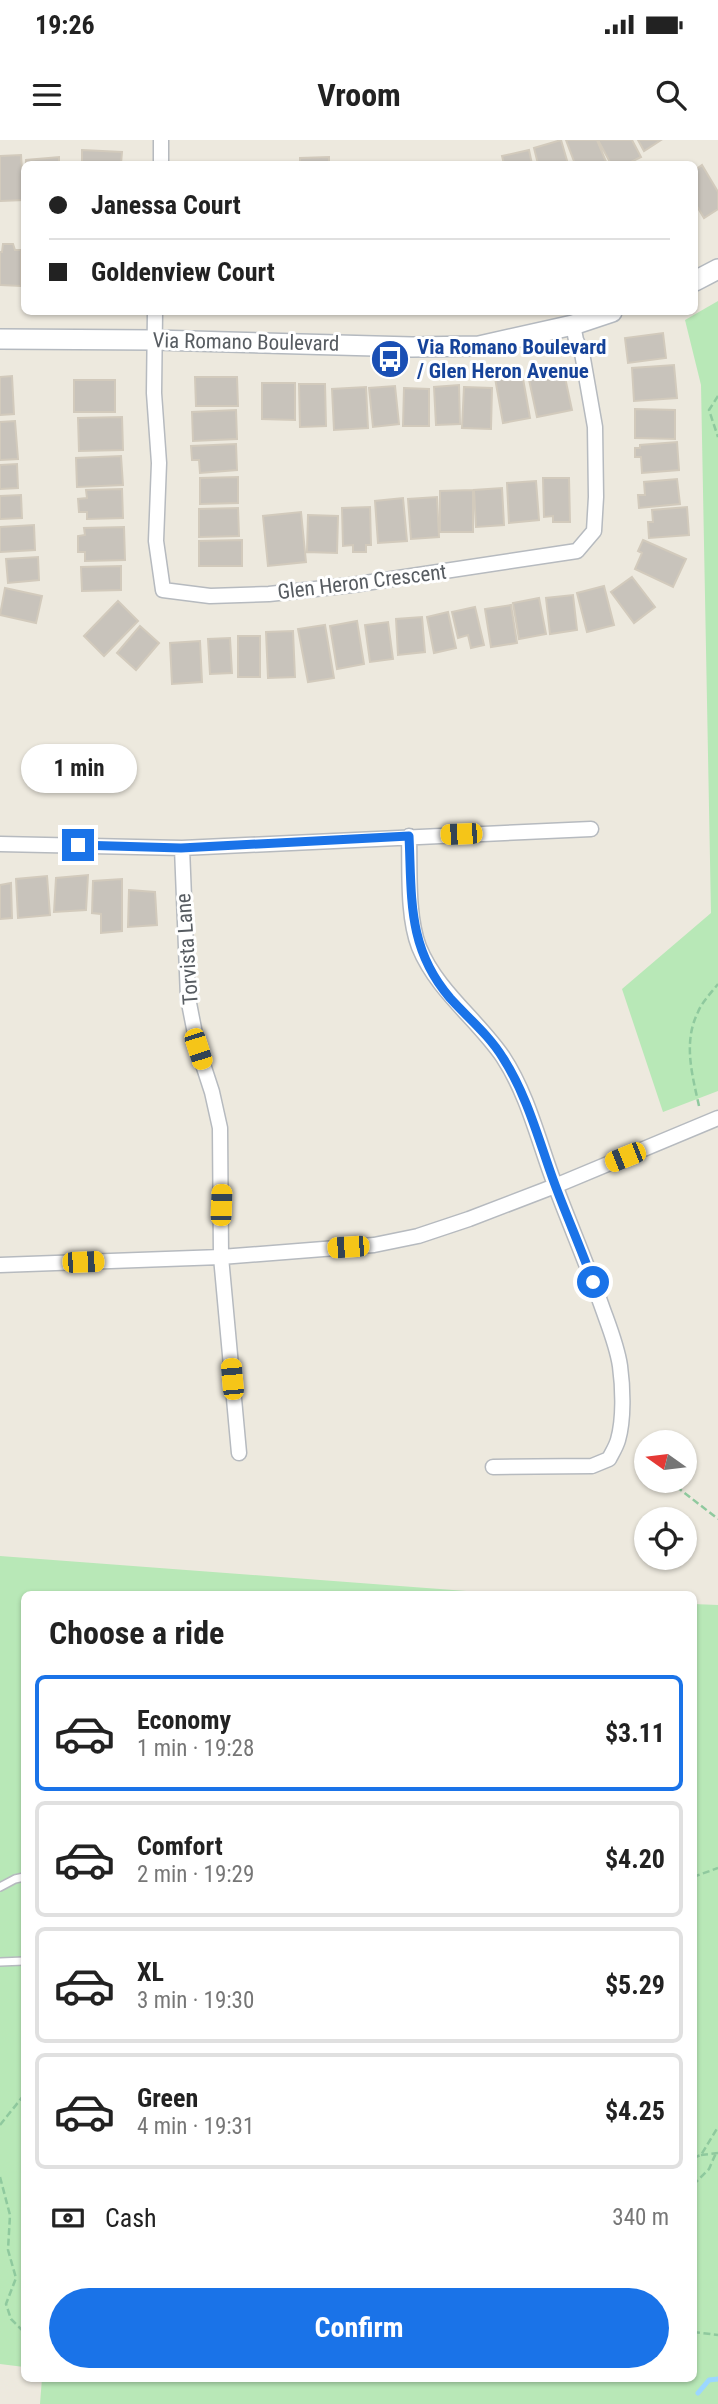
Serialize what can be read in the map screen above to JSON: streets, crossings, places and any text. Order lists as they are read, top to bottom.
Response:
{
  "streets": {
    "street": ["Via Romano Boulevard", "Glen Heron Crescent", "Torvista Lane"]
  },
  "crossings": [
    ["Via Romano Boulevard", "Glen Heron Crescent"]
  ],
  "places": {
    "bus stop": ["Via Romano Boulevard / Glen Heron Avenue"]
  },
  "north": "left",
  "page": {
    "status": "19:26",
    "header": "Vroom",
    "banner": ["Janessa Court", "Goldenview Court"],
    "bubble": "1 min",
    "heading": "Choose a ride",
    "list": [
      {
        "name": "Economy",
        "note": "1 min · 19:28",
        "value": "$3.11"
      },
      {
        "name": "Comfort",
        "note": "2 min · 19:29",
        "value": "$4.20"
      },
      {
        "name": "XL",
        "note": "3 min · 19:30",
        "value": "$5.29"
      },
      {
        "name": "Green",
        "note": "4 min · 19:31",
        "value": "$4.25"
      }
    ],
    "pay": ["Cash", "340 m"],
    "buttons": "Confirm"
  }
}
